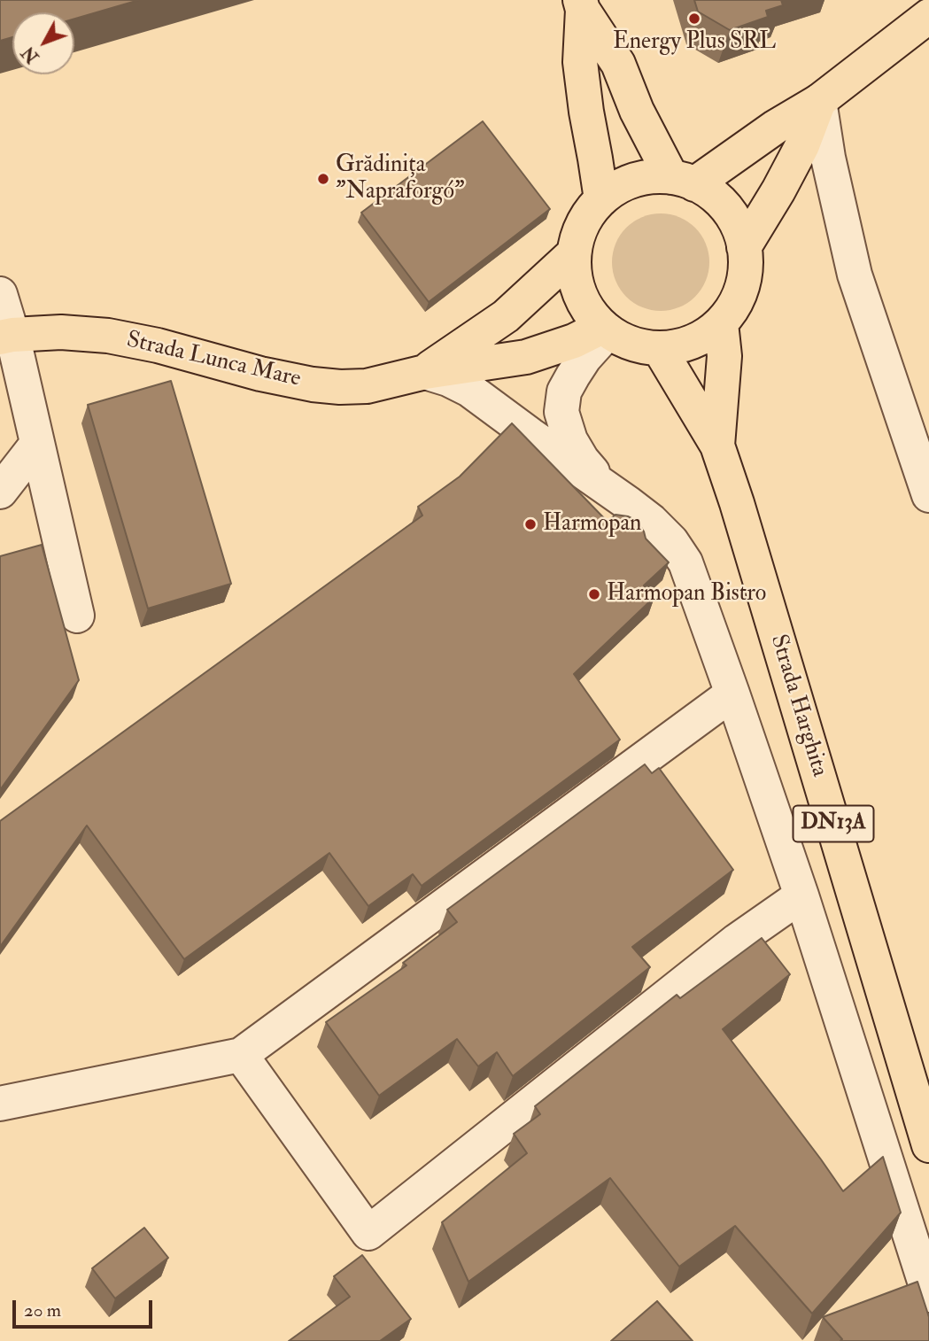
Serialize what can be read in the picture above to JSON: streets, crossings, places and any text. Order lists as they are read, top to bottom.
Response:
{
  "streets": {
    "main road": ["Strada Lunca Mare", "Strada Harghita", "DN13A"]
  },
  "crossings": [
    ["Strada Lunca Mare", "Strada Harghita"]
  ],
  "places": [
    "Energy Plus SRL",
    "Grădinița \"Napraforgó\"",
    "Harmopan",
    "Harmopan Bistro"
  ],
  "scale_bar": "20 m",
  "north": "bottom left"
}
